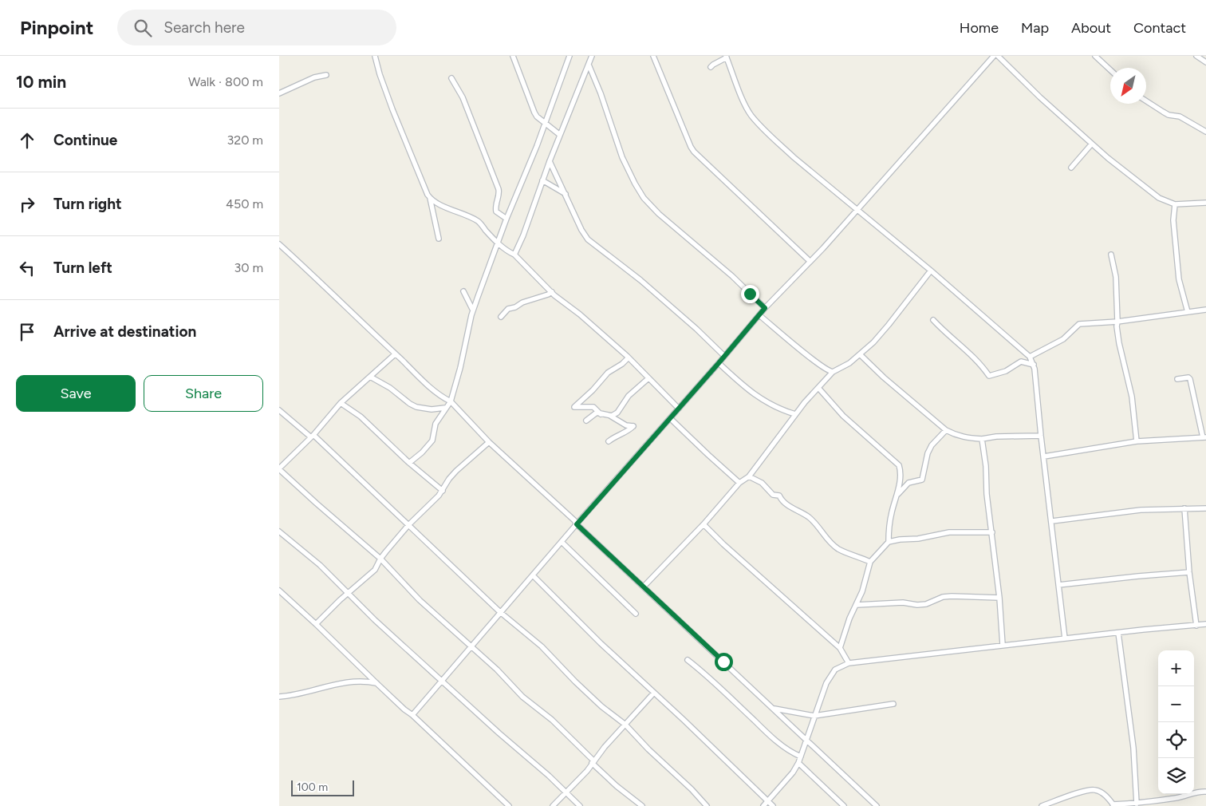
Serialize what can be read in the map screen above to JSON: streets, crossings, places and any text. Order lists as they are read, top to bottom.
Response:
{
  "scale_bar": "100 m",
  "north": "bottom left",
  "page": {
    "header": "Pinpoint",
    "search": "Search here",
    "nav": [
      "Home",
      "Map",
      "About",
      "Contact"
    ],
    "heading": ["10 min", "Walk · 800 m"],
    "list": [
      ["Continue", "320 m"],
      ["Turn right", "450 m"],
      ["Turn left", "30 m"],
      "Arrive at destination"
    ],
    "buttons": ["Save", "Share"],
    "map_buttons": ["+", "−"],
    "scale": "100 m"
  }
}
